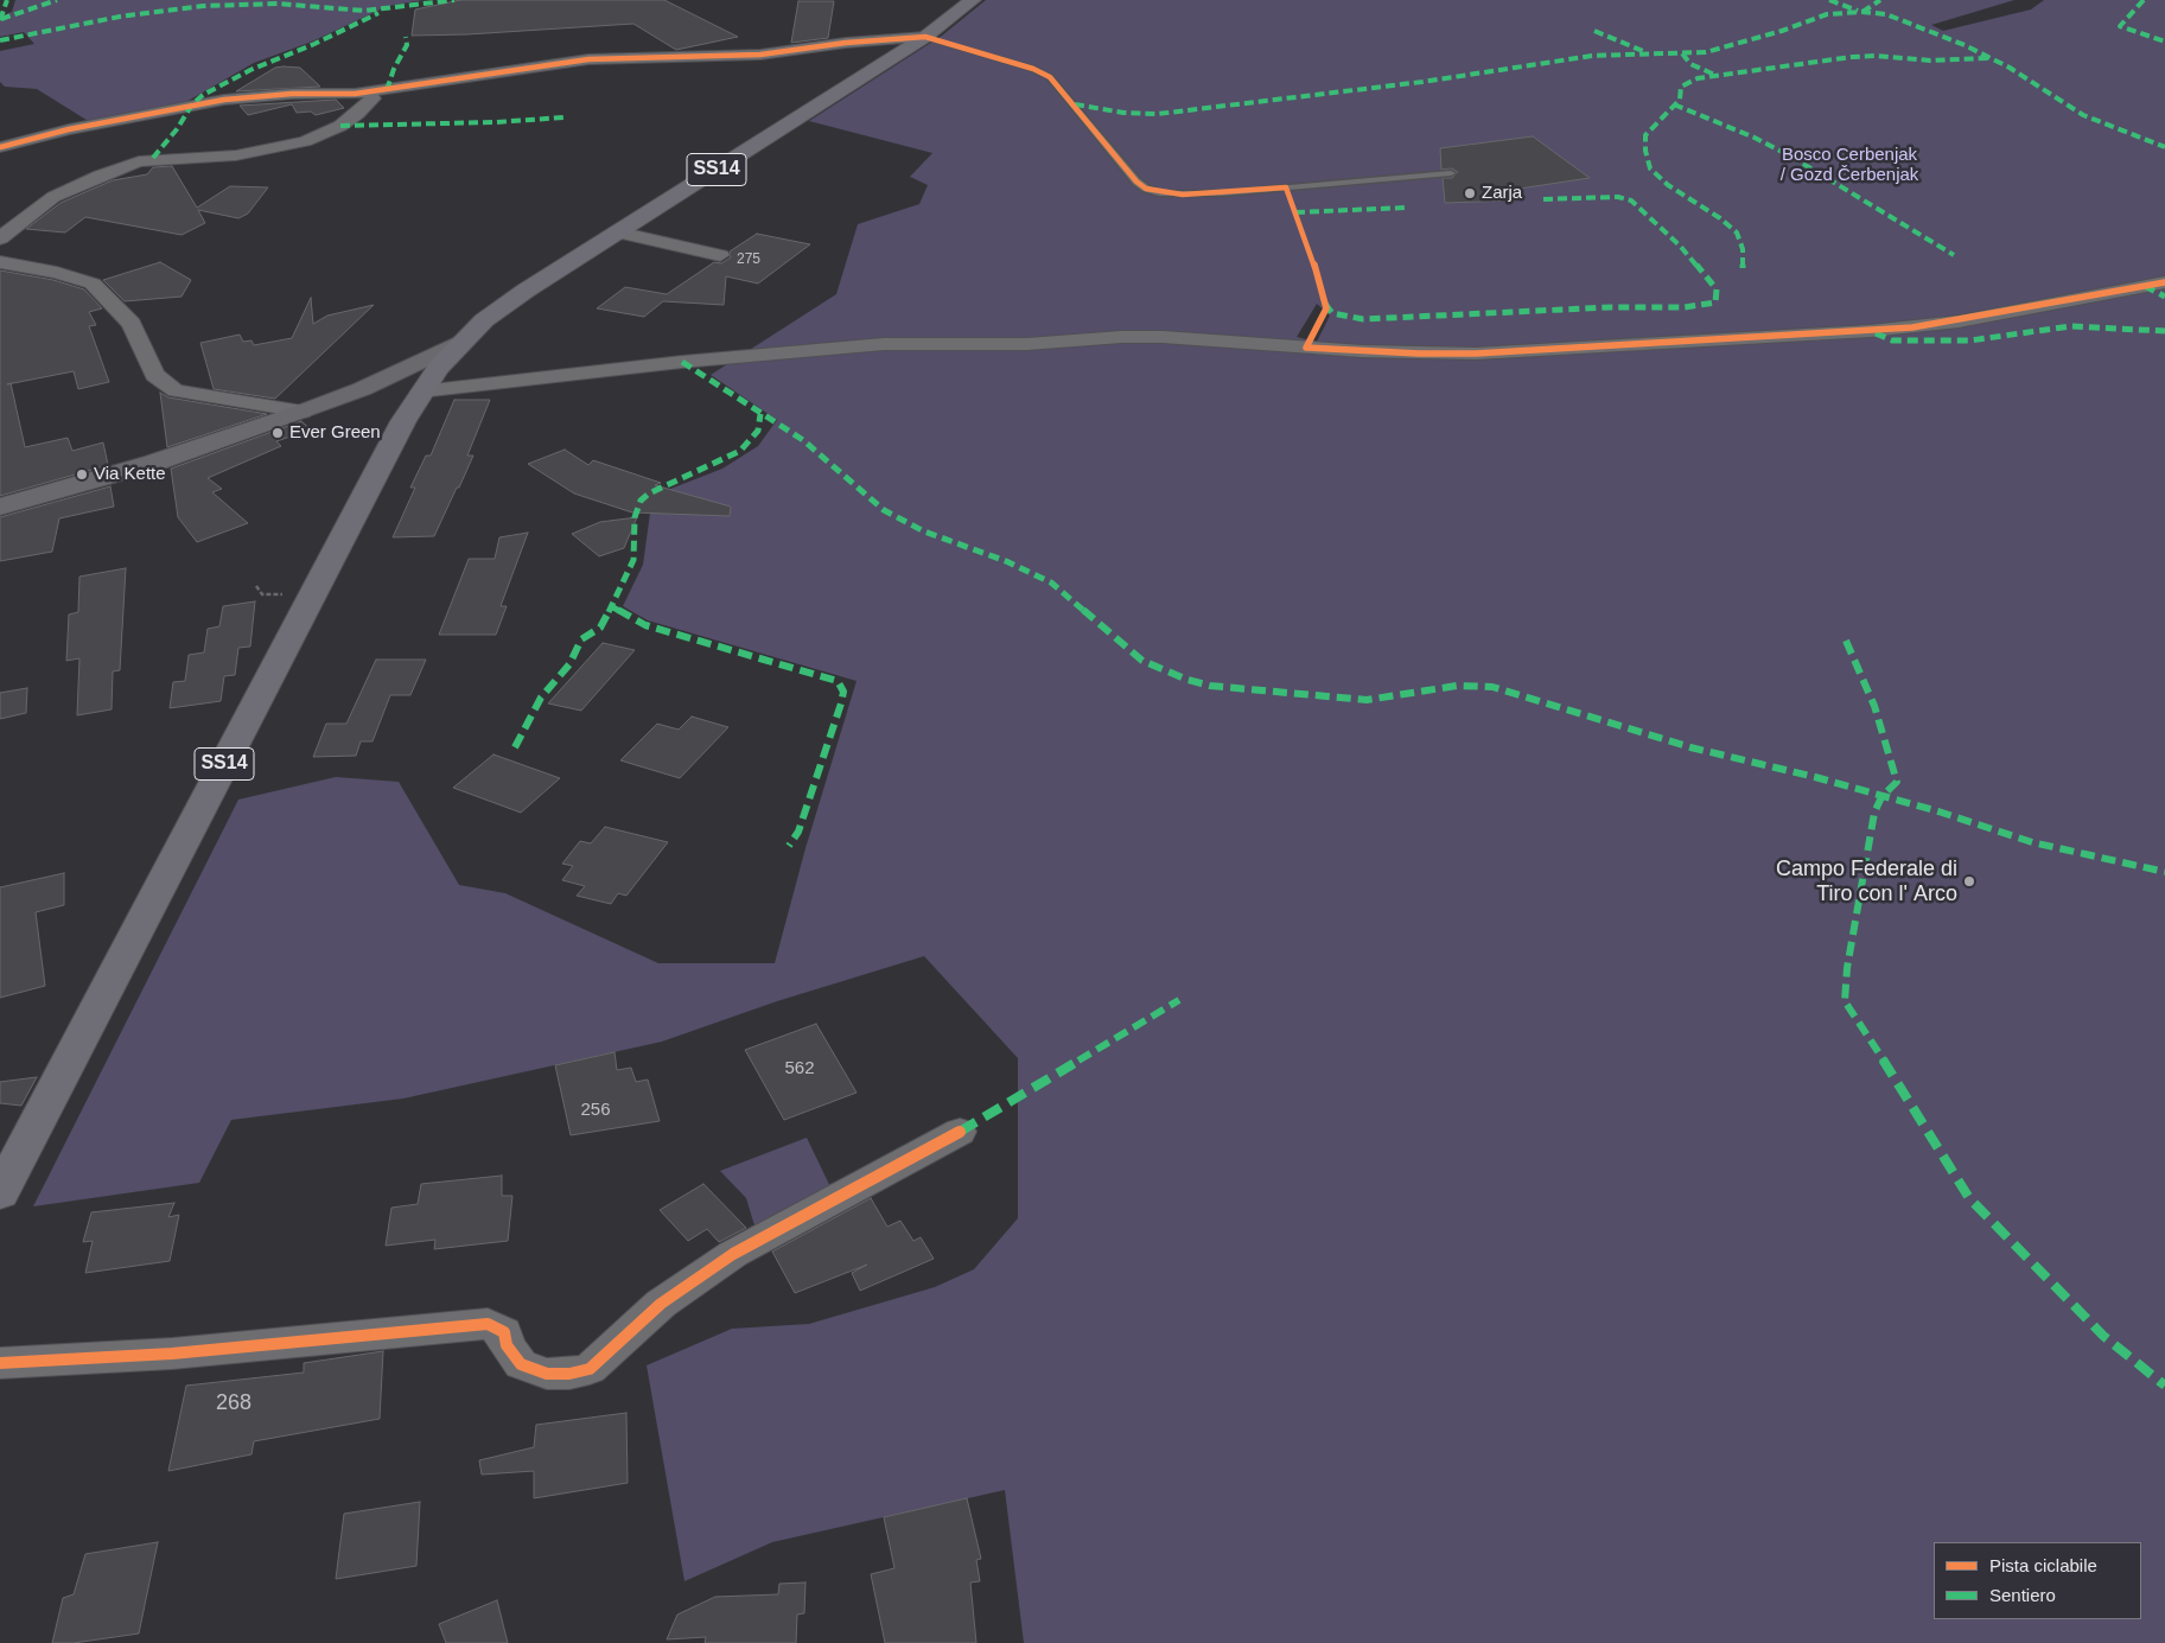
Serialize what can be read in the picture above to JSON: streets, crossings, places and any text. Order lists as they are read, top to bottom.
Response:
{
  "streets": {
    "main road": ["SS14"]
  },
  "parks": ["Bosco Cerbenjak / Gozd Čerbenjak"],
  "places": [
    "Zarja",
    "Ever Green",
    "Via Kette",
    "Campo Federale di Tiro con l' Arco"
  ],
  "house_numbers": [
    "275",
    "562",
    "256",
    "268"
  ],
  "legend": ["Pista ciclabile", "Sentiero"]
}
